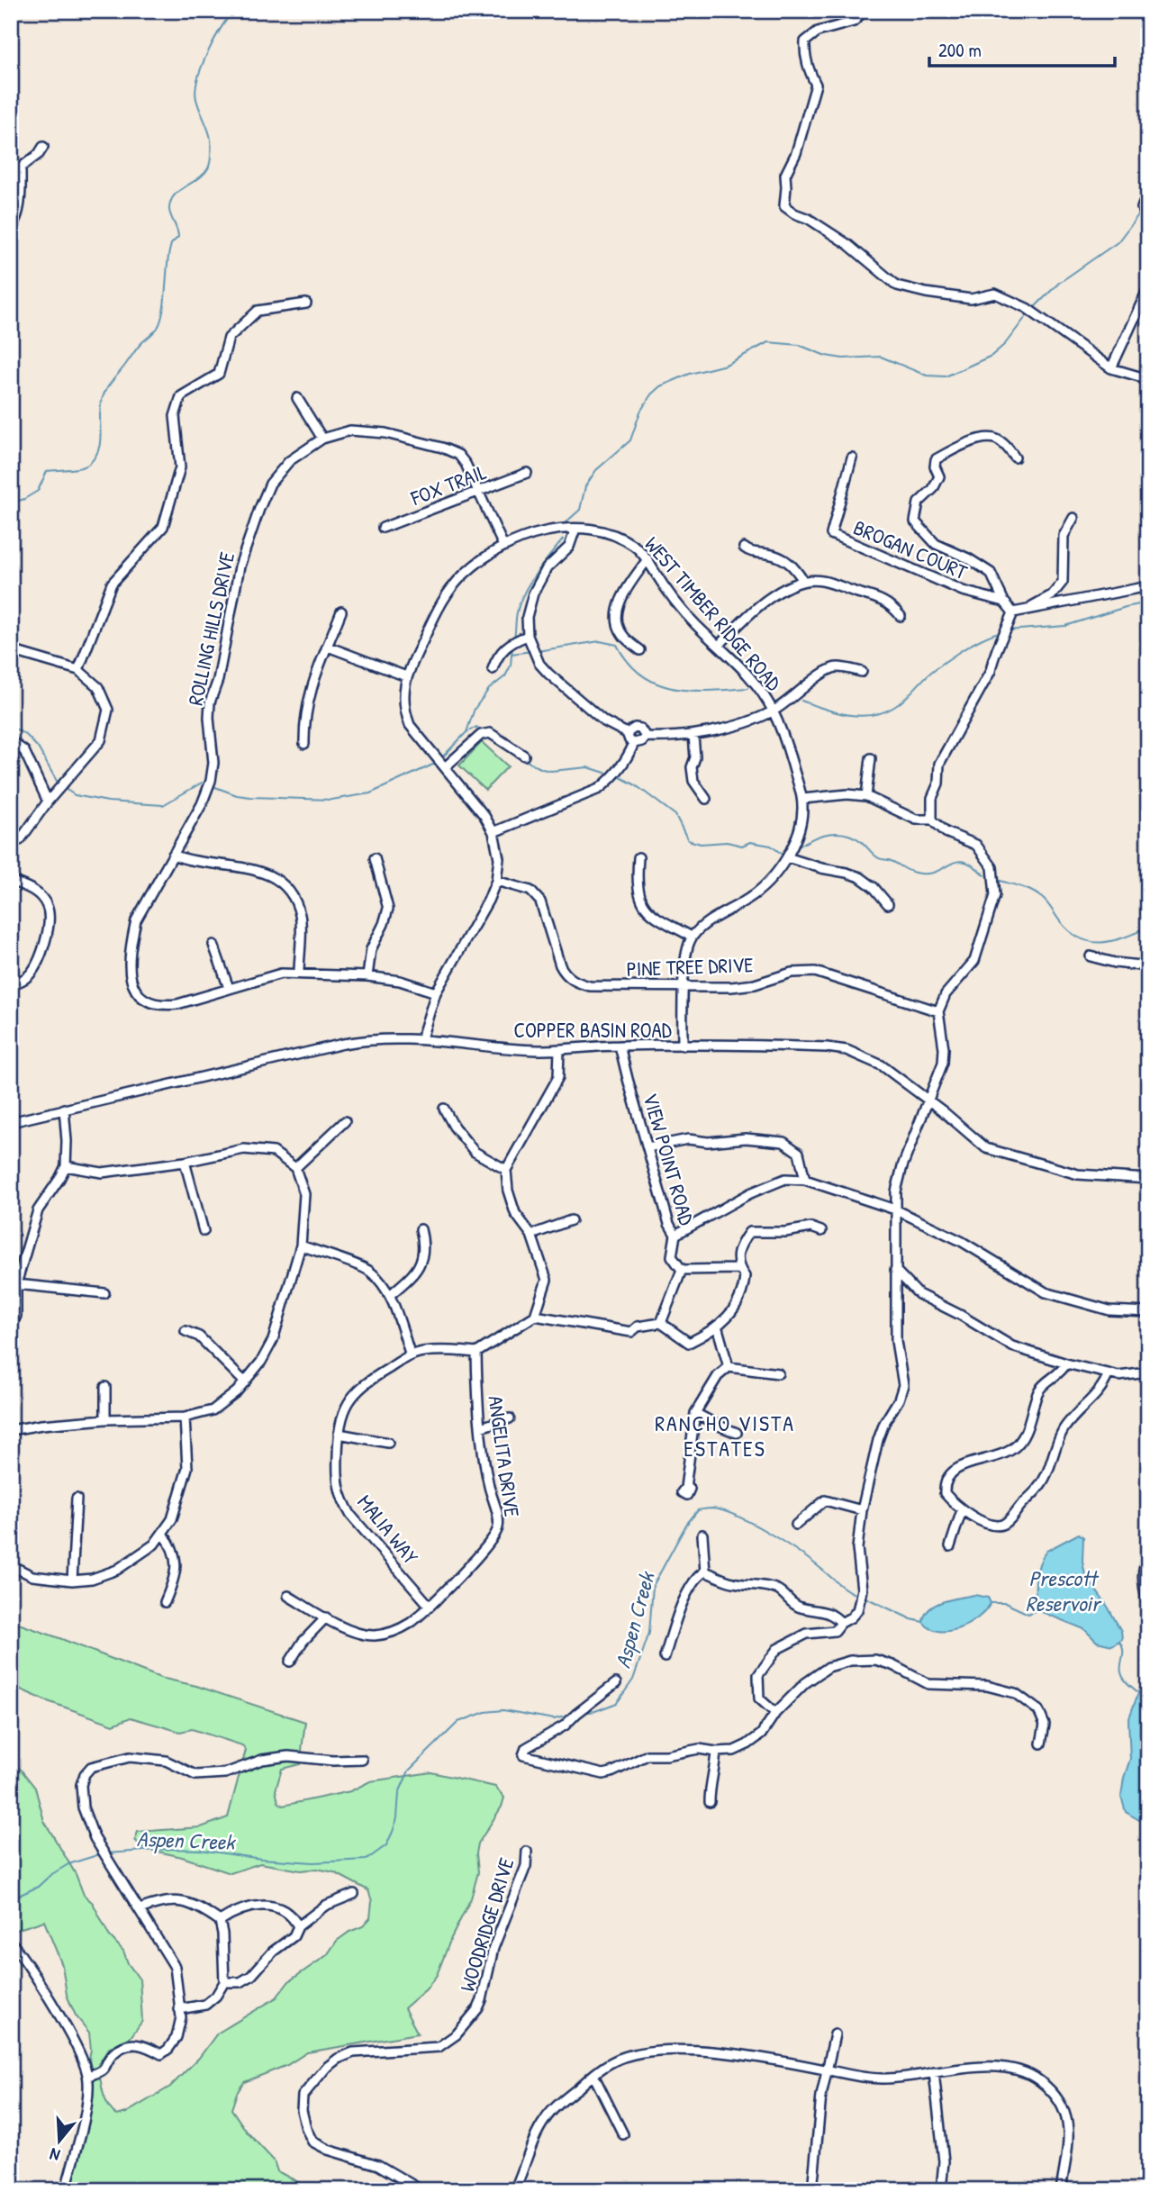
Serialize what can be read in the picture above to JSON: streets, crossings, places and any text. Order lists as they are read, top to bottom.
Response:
{
  "streets": {
    "street": [
      "FOX TRAIL",
      "BROGAN COURT",
      "WEST TIMBER RIDGE ROAD",
      "ROLLING HILLS DRIVE",
      "PINE TREE DRIVE",
      "COPPER BASIN ROAD",
      "VIEW POINT ROAD",
      "ANGELITA DRIVE",
      "MALIA WAY",
      "WOODRIDGE DRIVE"
    ]
  },
  "crossings": [
    ["FOX TRAIL", "ROLLING HILLS DRIVE"],
    ["WEST TIMBER RIDGE ROAD", "ROLLING HILLS DRIVE"],
    ["COPPER BASIN ROAD", "VIEW POINT ROAD"],
    ["ANGELITA DRIVE", "MALIA WAY"]
  ],
  "districts": ["RANCHO VISTA ESTATES"],
  "water": ["Prescott Reservoir", "Aspen Creek"],
  "scale_bar": "200 m",
  "north": "bottom"
}
